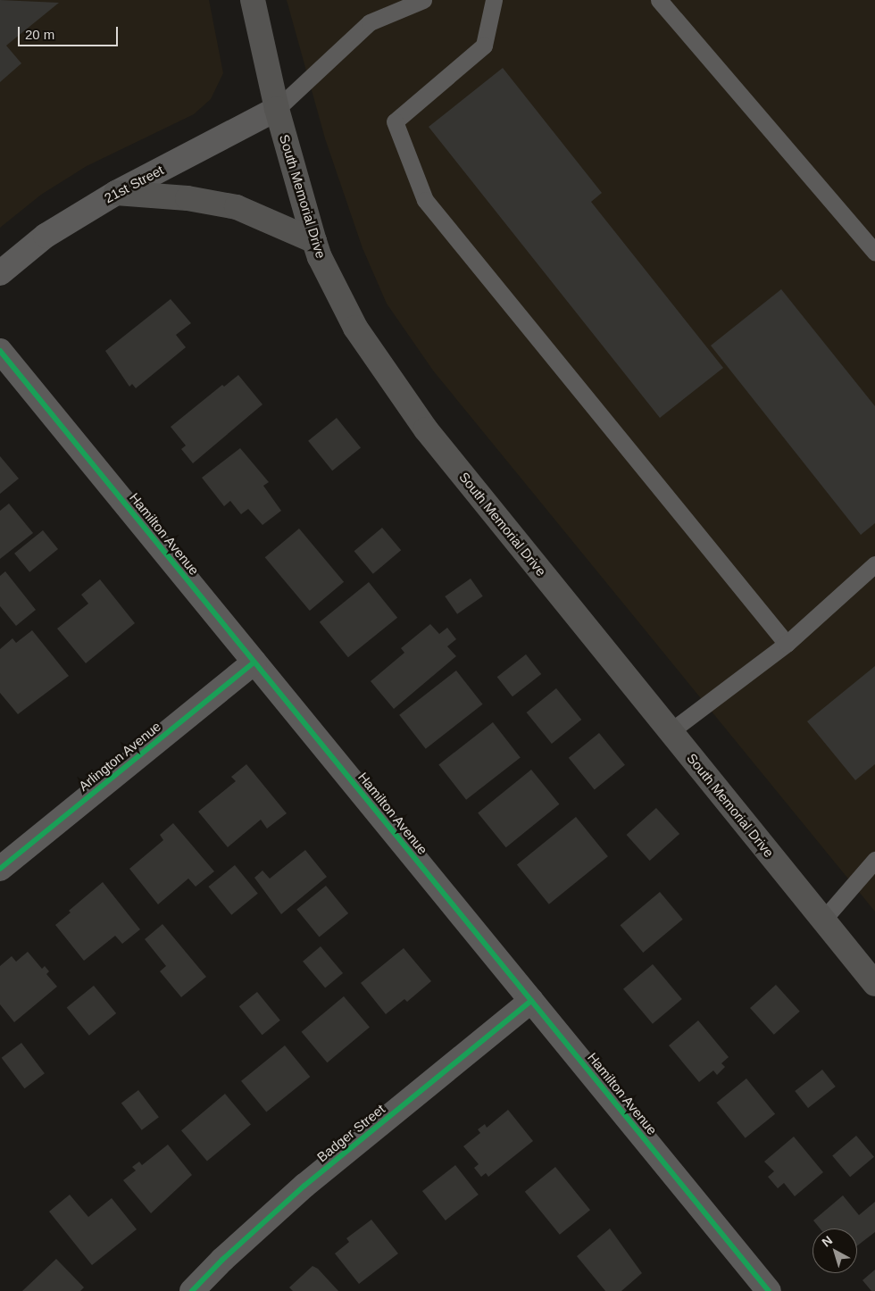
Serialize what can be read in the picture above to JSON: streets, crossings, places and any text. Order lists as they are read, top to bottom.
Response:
{
  "streets": {
    "main road": ["South Memorial Drive"],
    "street": [
      "21st Street",
      "Hamilton Avenue",
      "Arlington Avenue",
      "Badger Street"
    ]
  },
  "crossings": [
    ["21st Street", "South Memorial Drive"],
    ["Hamilton Avenue", "Arlington Avenue"],
    ["Hamilton Avenue", "Badger Street"]
  ],
  "scale_bar": "20 m",
  "north": "top left"
}
